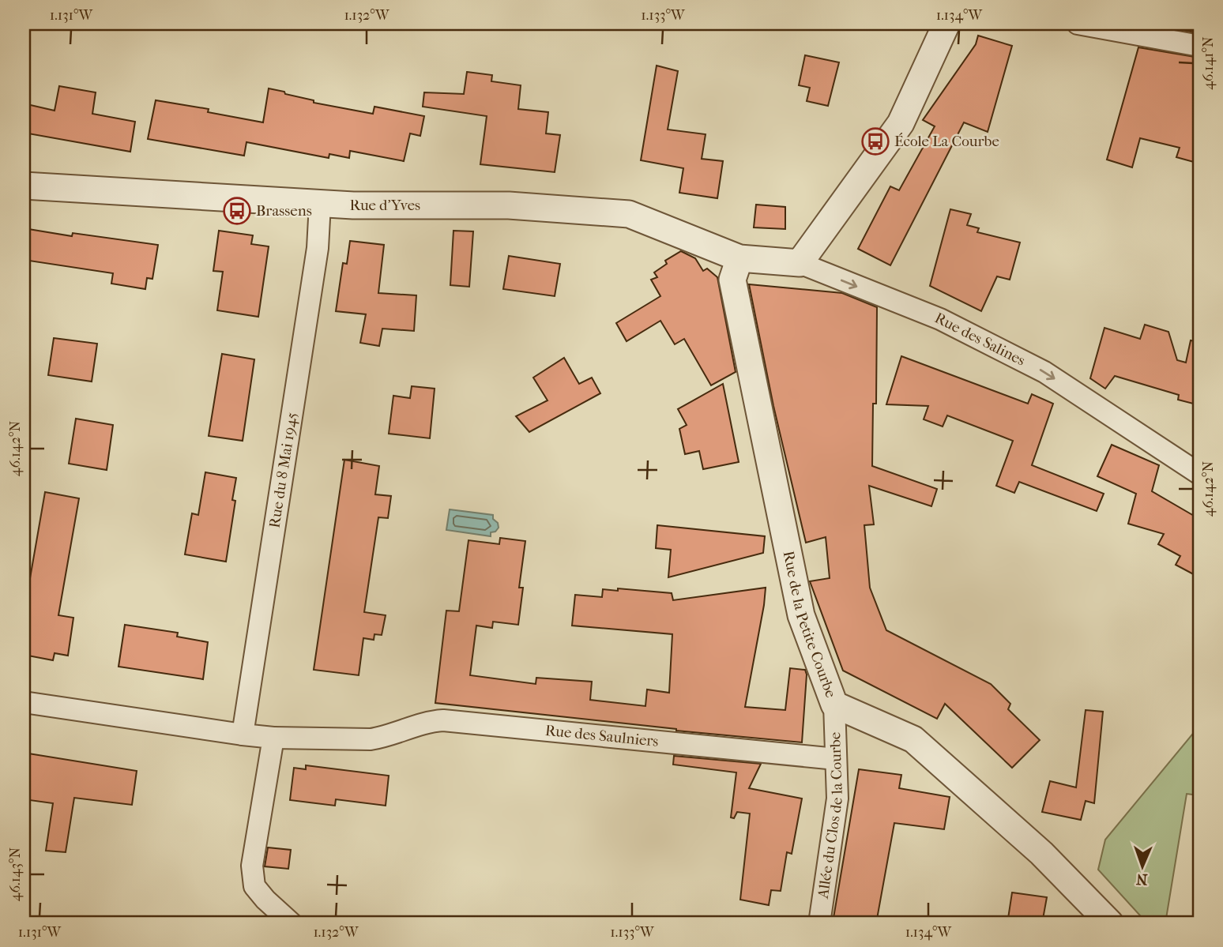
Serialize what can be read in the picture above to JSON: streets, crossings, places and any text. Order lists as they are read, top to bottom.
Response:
{
  "streets": {
    "street": [
      "Rue d'Yves",
      "Rue des Salines",
      "Rue du 8 Mai 1945",
      "Rue de la Petite Courbe",
      "Rue des Saulniers",
      "Allée du Clos de la Courbe"
    ]
  },
  "crossings": [
    ["Rue d'Yves", "Rue des Salines"],
    ["Rue d'Yves", "Rue du 8 Mai 1945"],
    ["Rue d'Yves", "Rue de la Petite Courbe"],
    ["Rue des Salines", "Rue de la Petite Courbe"],
    ["Rue de la Petite Courbe", "Allée du Clos de la Courbe"],
    ["Rue des Saulniers", "Allée du Clos de la Courbe"]
  ],
  "one_way": ["Rue des Salines"],
  "places": {
    "bus stop": ["École La Courbe", "Brassens"]
  },
  "north": "bottom",
  "coordinates": [
    "1.131°W",
    "1.132°W",
    "1.133°W",
    "1.134°W",
    "46.141°N",
    "46.142°N",
    "46.143°N"
  ]
}
